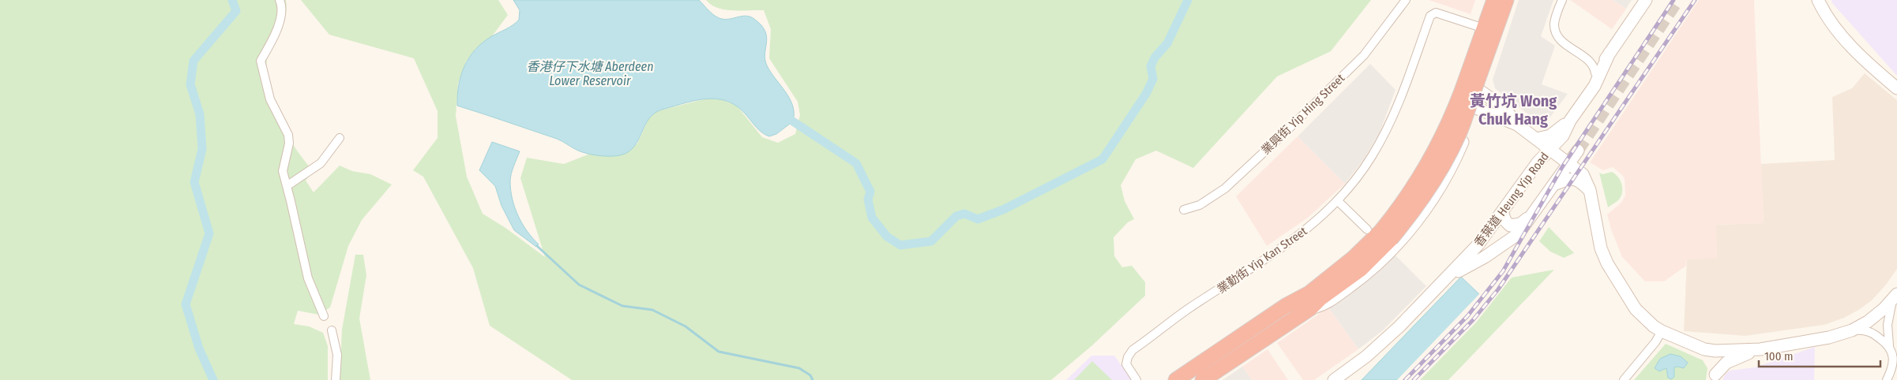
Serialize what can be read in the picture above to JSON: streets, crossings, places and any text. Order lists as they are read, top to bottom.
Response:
{
  "streets": {
    "street": ["業興街 Yip Hing Street", "香葉道 Heung Yip Road", "業勤街 Yip Kan Street"]
  },
  "districts": ["黃竹坑 Wong Chuk Hang"],
  "water": ["香港仔下水塘 Aberdeen Lower Reservoir"],
  "scale_bar": "100 m"
}
